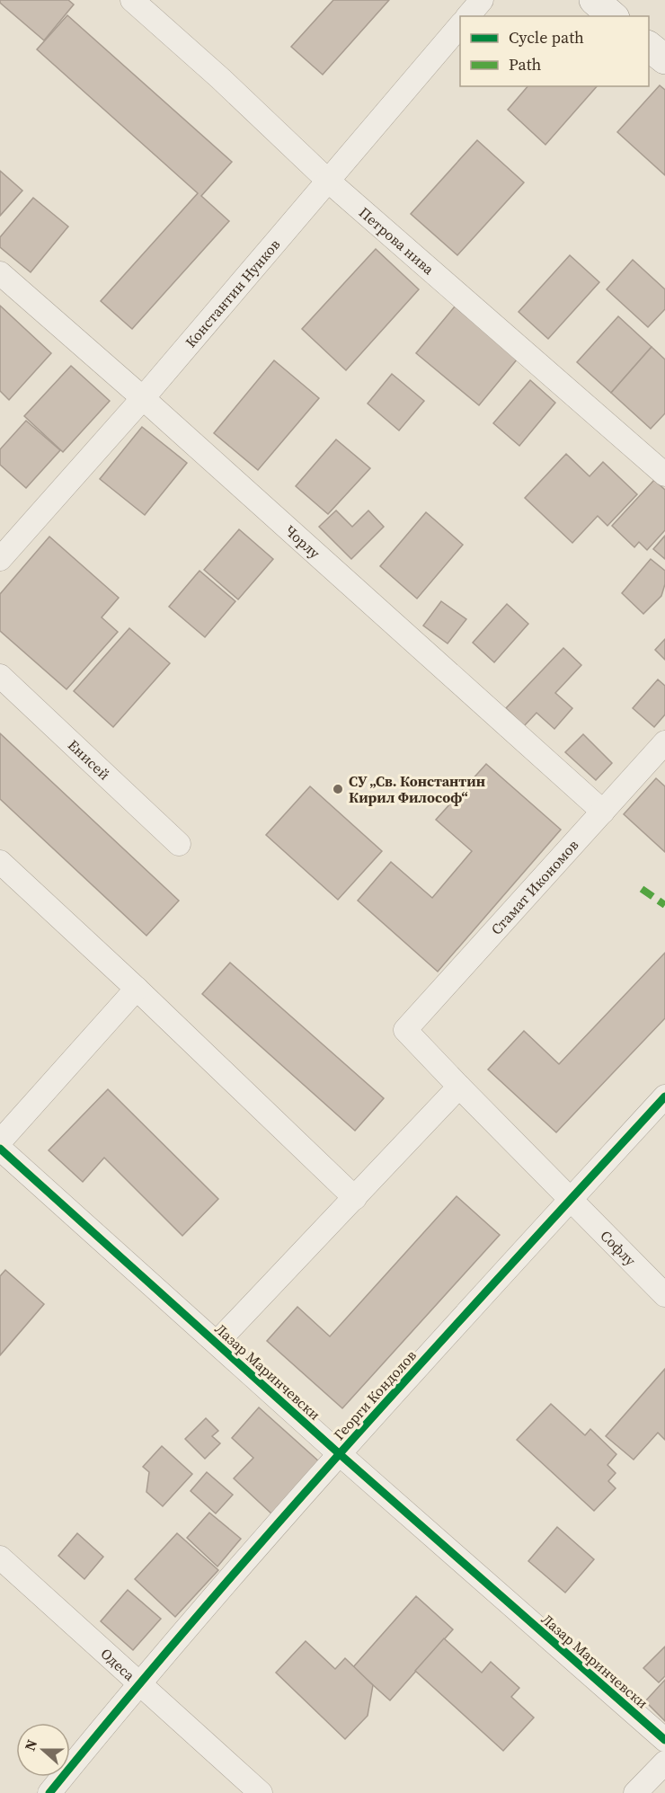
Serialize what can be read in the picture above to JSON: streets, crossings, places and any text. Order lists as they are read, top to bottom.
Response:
{
  "streets": {
    "street": [
      "Петрова нива",
      "Константин Нунков",
      "Чорлу",
      "Енисей",
      "Стамат Икономов",
      "Софлу",
      "Лазар Маринчевски",
      "Георги Кондолов",
      "Одеса"
    ]
  },
  "crossings": [
    ["Петрова нива", "Константин Нунков"],
    ["Константин Нунков", "Чорлу"],
    ["Чорлу", "Стамат Икономов"],
    ["Стамат Икономов", "Софлу"],
    ["Софлу", "Георги Кондолов"],
    ["Лазар Маринчевски", "Георги Кондолов"],
    ["Георги Кондолов", "Одеса"]
  ],
  "places": ["СУ „Св. Константин Кирил Философ“"],
  "legend": ["Cycle path", "Path"],
  "north": "left"
}
